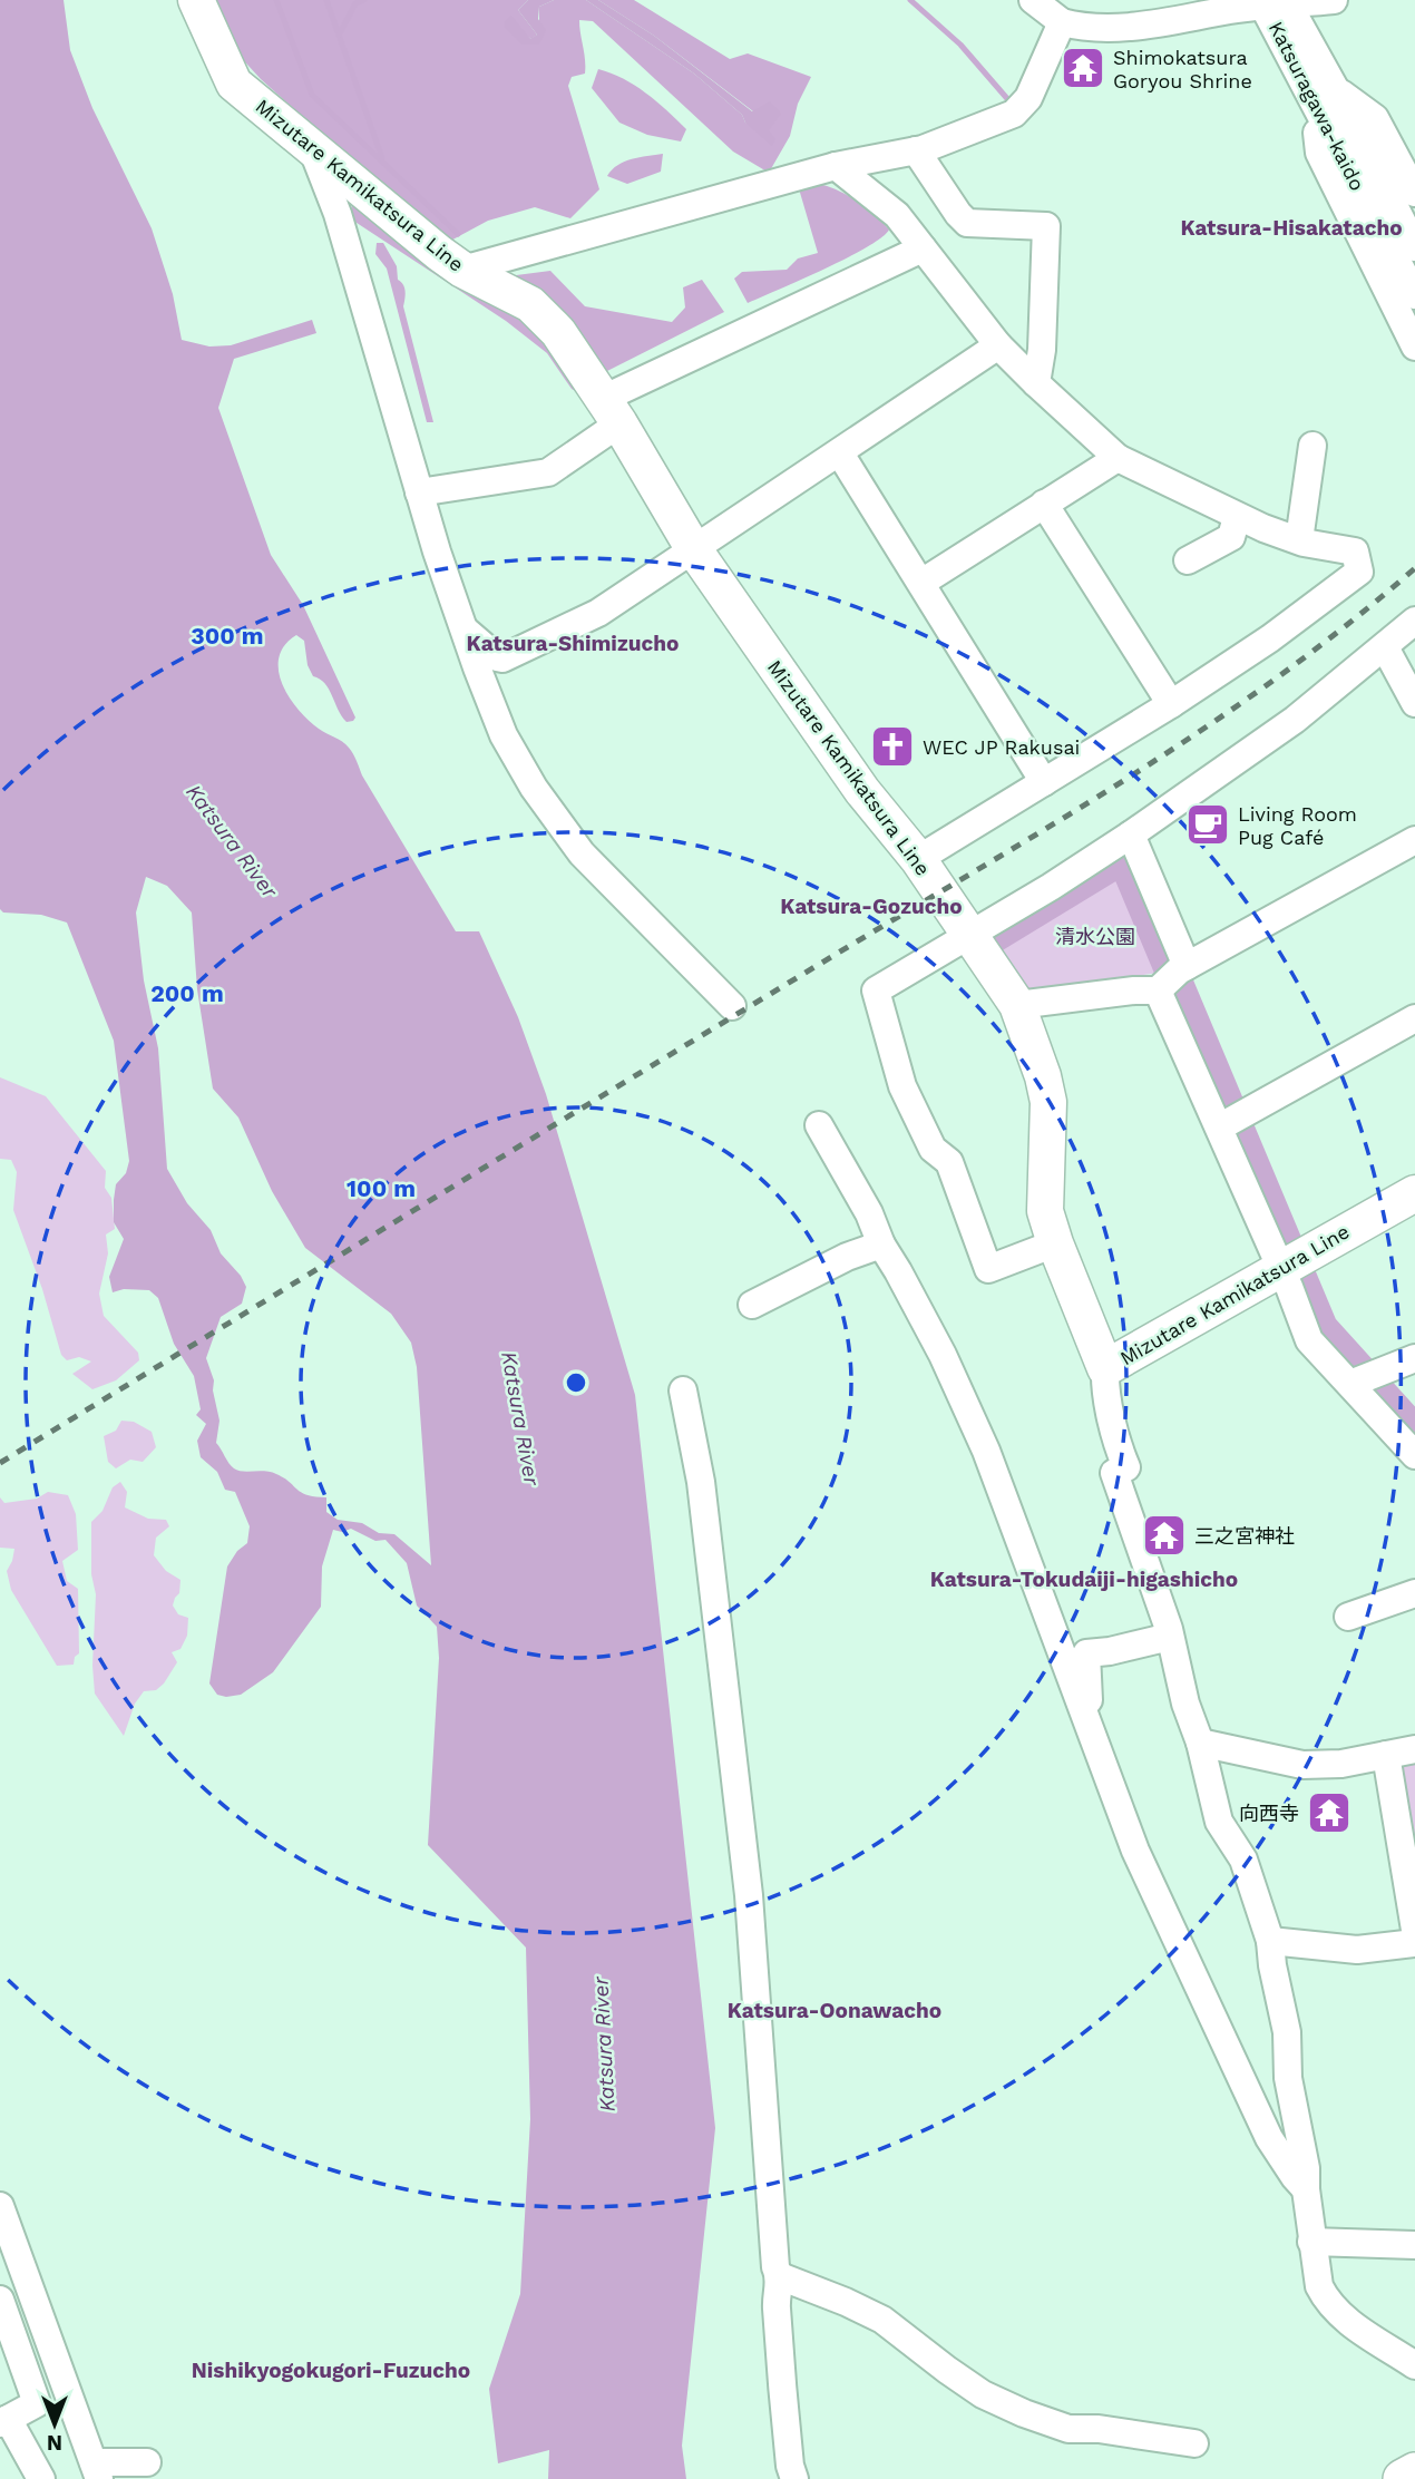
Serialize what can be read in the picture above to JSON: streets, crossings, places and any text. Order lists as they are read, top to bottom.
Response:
{
  "streets": {
    "main road": ["Mizutare Kamikatsura Line"],
    "street": ["Katsuragawa-kaido"]
  },
  "districts": [
    "Katsura-Hisakatacho",
    "Katsura-Shimizucho",
    "Katsura-Gozucho",
    "Katsura-Tokudaiji-higashicho",
    "Katsura-Oonawacho",
    "Nishikyogokugori-Fuzucho"
  ],
  "water": ["Katsura River"],
  "parks": ["清水公園"],
  "places": {
    "temple": ["Shimokatsura Goryou Shrine", "三之宮神社", "向西寺"],
    "church": ["WEC JP Rakusai"],
    "cafe": ["Living Room Pug Café"]
  },
  "north": "bottom",
  "rings": ["300 m", "200 m", "100 m"]
}
